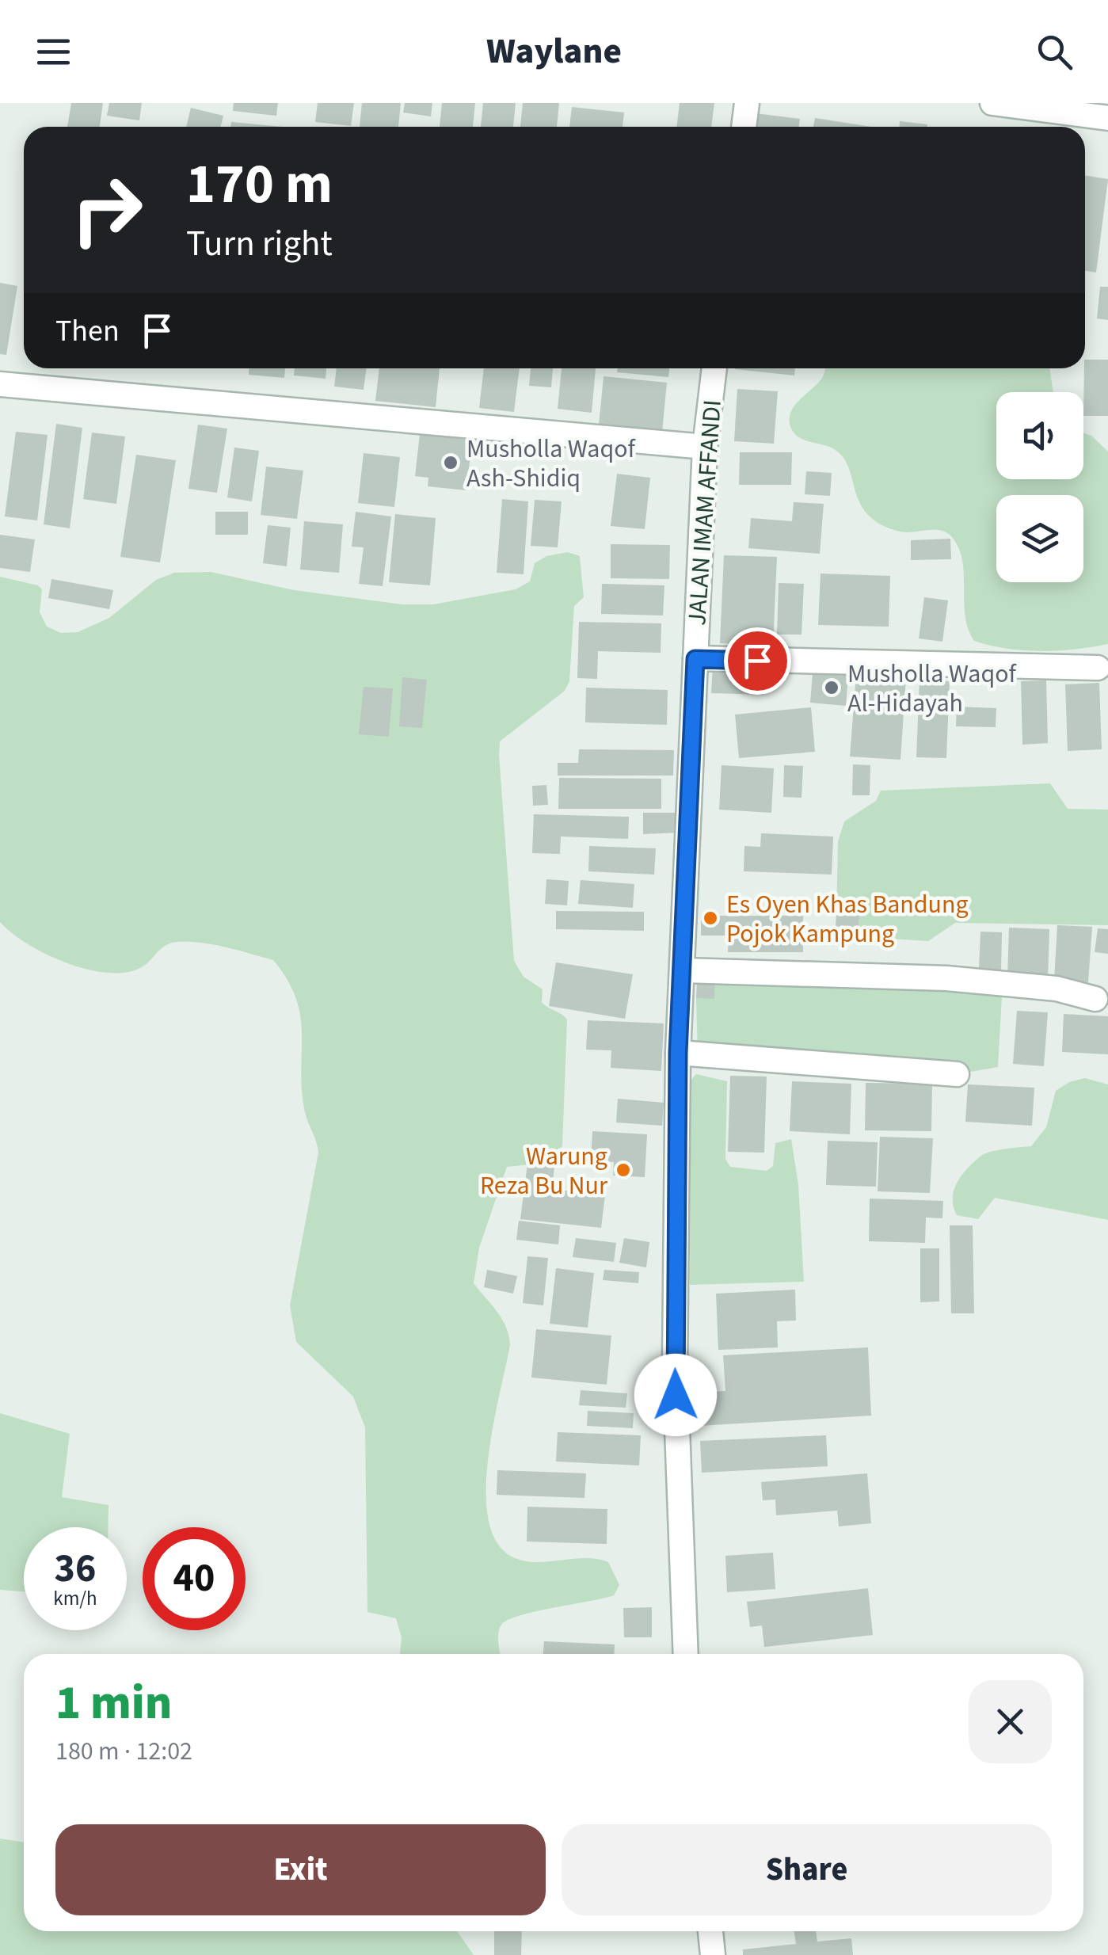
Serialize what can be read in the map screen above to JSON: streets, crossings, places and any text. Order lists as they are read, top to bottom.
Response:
{
  "streets": {
    "street": ["JALAN IMAM AFFANDI"]
  },
  "places": [
    "Musholla Waqof Ash-Shidiq",
    "Musholla Waqof Al-Hidayah",
    "Es Oyen Khas Bandung Pojok Kampung",
    "Warung Reza Bu Nur"
  ],
  "page": {
    "header": "Waylane",
    "turn": ["170 m", "Turn right"],
    "then": "Then",
    "speed": "36 km/h",
    "limit": "40",
    "heading": ["1 min", "180 m · 12:02"],
    "buttons": ["Exit", "Share"]
  }
}
